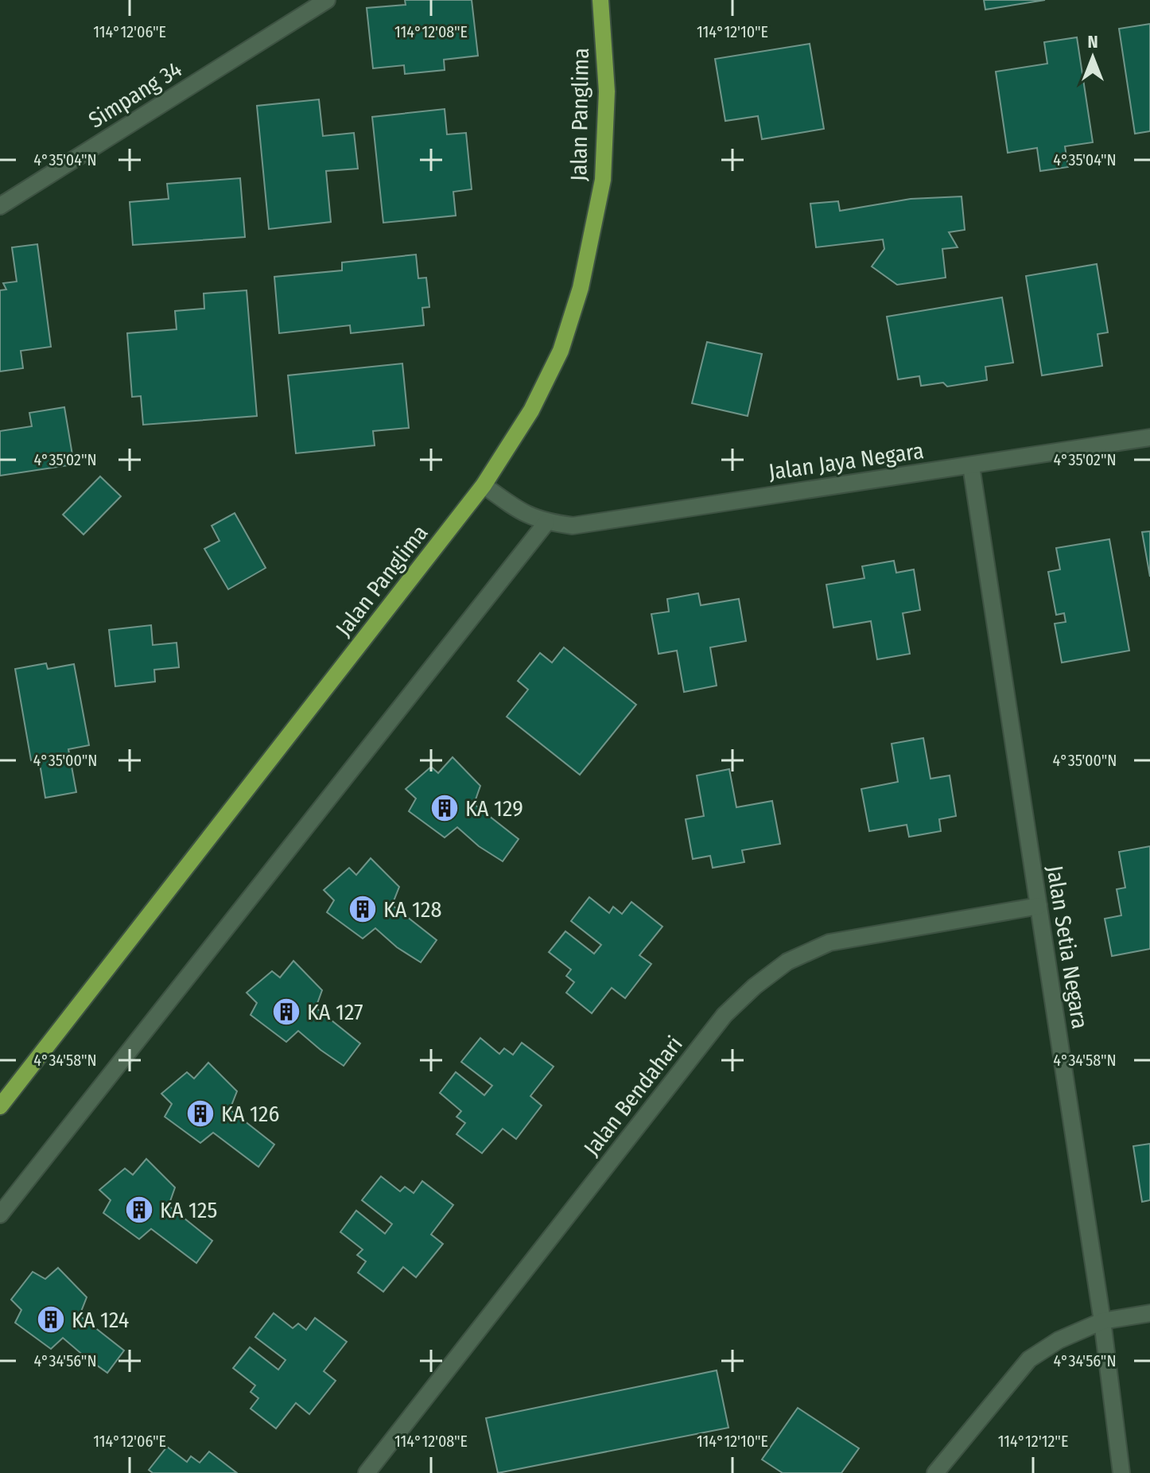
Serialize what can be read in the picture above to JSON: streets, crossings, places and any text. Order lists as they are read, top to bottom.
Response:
{
  "streets": {
    "main road": ["Jalan Panglima"],
    "street": [
      "Simpang 34",
      "Jalan Jaya Negara",
      "Jalan Setia Negara",
      "Jalan Bendahari"
    ]
  },
  "crossings": [
    ["Jalan Panglima", "Jalan Jaya Negara"],
    ["Jalan Jaya Negara", "Jalan Setia Negara"],
    ["Jalan Setia Negara", "Jalan Bendahari"]
  ],
  "places": {
    "building": [
      "KA 129",
      "KA 128",
      "KA 127",
      "KA 126",
      "KA 125",
      "KA 124"
    ]
  },
  "north": "top",
  "coordinates": [
    "114°12'06\"E",
    "114°12'08\"E",
    "114°12'10\"E",
    "4°35'04\"N",
    "4°35'02\"N",
    "4°35'00\"N",
    "4°34'58\"N",
    "4°34'56\"N",
    "114°12'12\"E"
  ]
}
